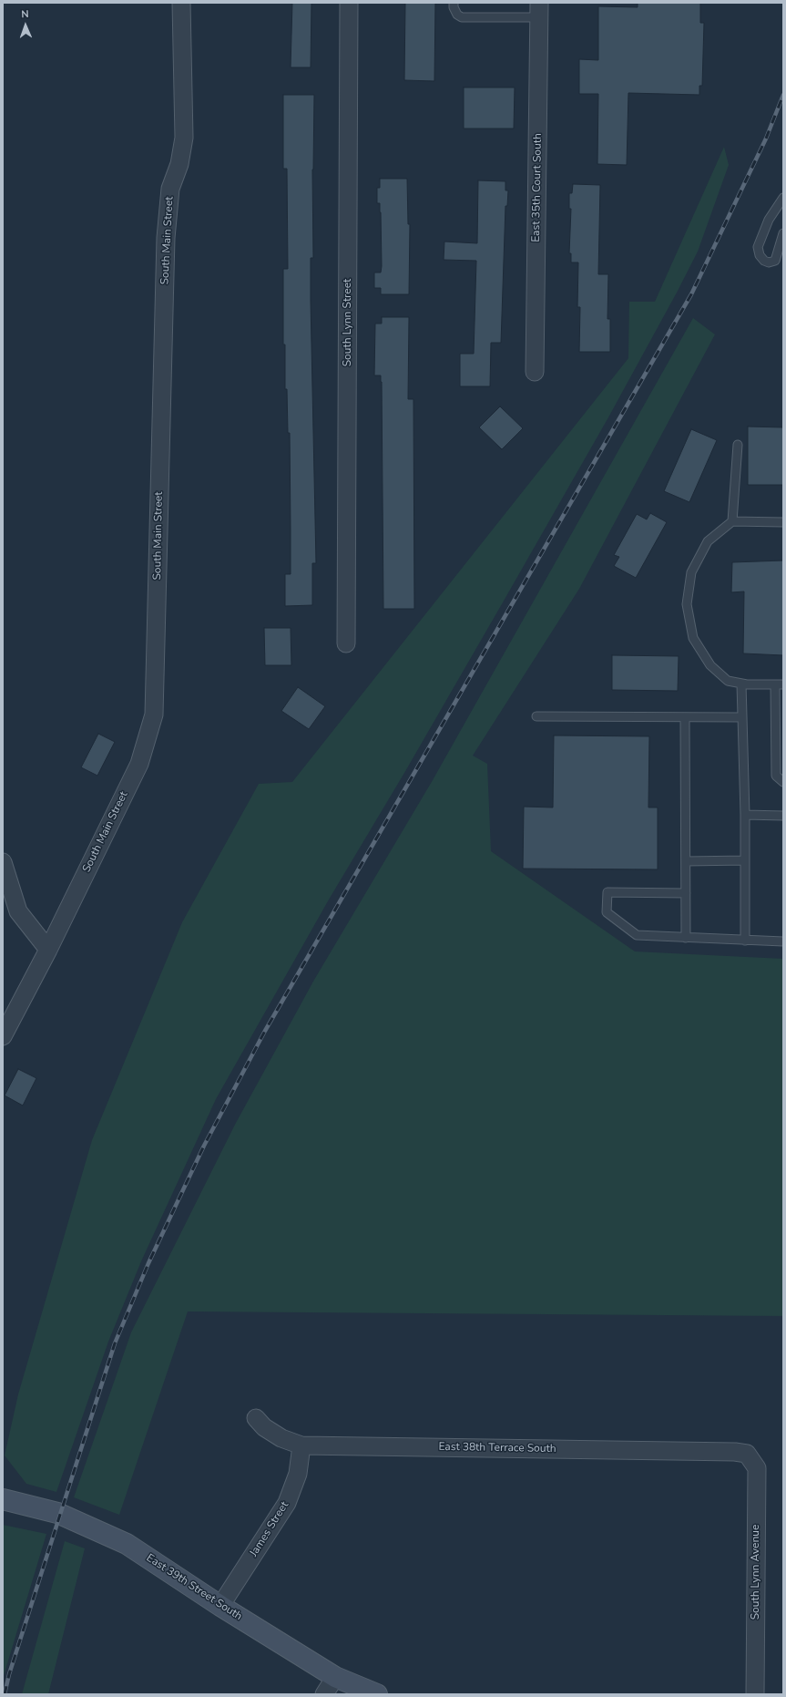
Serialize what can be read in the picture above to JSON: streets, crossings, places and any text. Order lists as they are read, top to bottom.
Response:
{
  "streets": {
    "main road": ["East 39th Street South"],
    "street": [
      "East 35th Court South",
      "South Main Street",
      "South Lynn Street",
      "East 38th Terrace South",
      "James Street",
      "South Lynn Avenue"
    ]
  },
  "crossings": [
    ["East 38th Terrace South", "James Street"],
    ["East 38th Terrace South", "South Lynn Avenue"],
    ["James Street", "East 39th Street South"]
  ],
  "north": "top"
}
